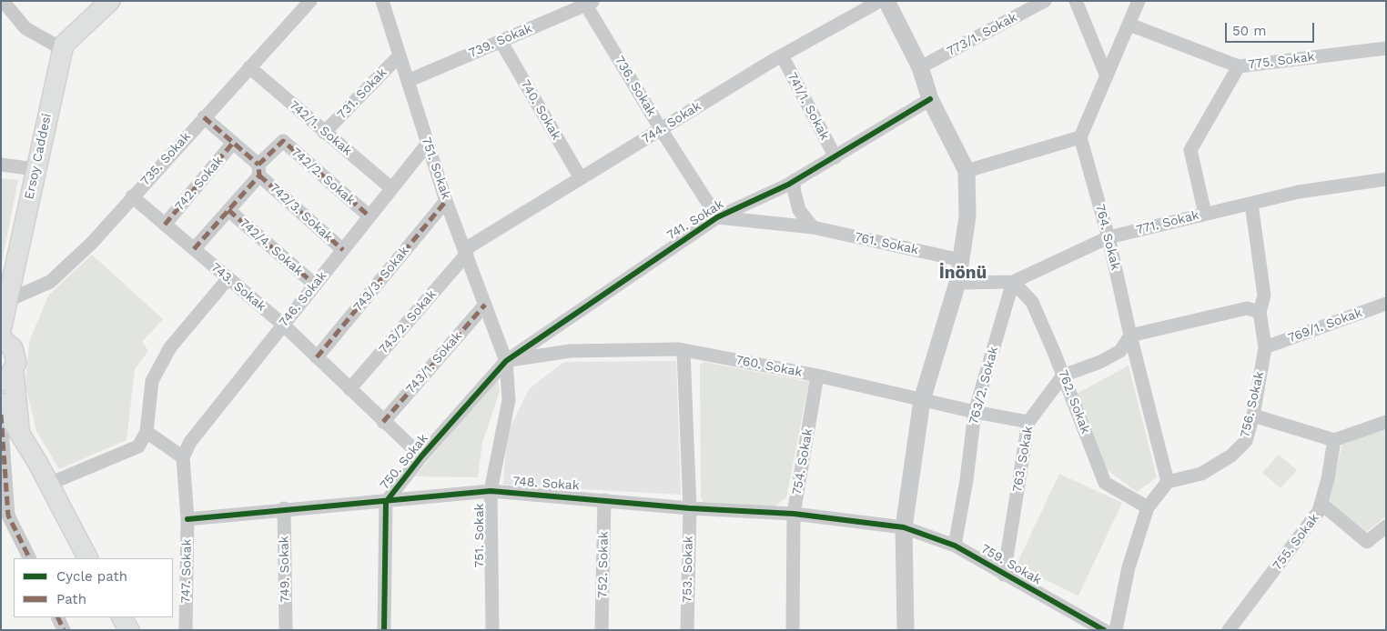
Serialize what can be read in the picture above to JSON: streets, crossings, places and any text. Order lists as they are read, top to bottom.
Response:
{
  "streets": {
    "main road": ["Ersoy Caddesi"],
    "street": [
      "773/1. Sokak",
      "739. Sokak",
      "775. Sokak",
      "736. Sokak",
      "731. Sokak",
      "741/1. Sokak",
      "740. Sokak",
      "744. Sokak",
      "742/1. Sokak",
      "735. Sokak",
      "751. Sokak",
      "742/2. Sokak",
      "742. Sokak",
      "742/3. Sokak",
      "741. Sokak",
      "771. Sokak",
      "764. Sokak",
      "761. Sokak",
      "742/4. Sokak",
      "743/3. Sokak",
      "743. Sokak",
      "746. Sokak",
      "743/2. Sokak",
      "769/1. Sokak",
      "743/1. Sokak",
      "760. Sokak",
      "763/2. Sokak",
      "762. Sokak",
      "756. Sokak",
      "763. Sokak",
      "750. Sokak",
      "754. Sokak",
      "748. Sokak",
      "755. Sokak",
      "752. Sokak",
      "759. Sokak",
      "749. Sokak",
      "753. Sokak",
      "747. Sokak"
    ]
  },
  "crossings": [
    ["739. Sokak", "736. Sokak"],
    ["739. Sokak", "740. Sokak"],
    ["739. Sokak", "751. Sokak"],
    ["736. Sokak", "744. Sokak"],
    ["736. Sokak", "741. Sokak"],
    ["736. Sokak", "761. Sokak"],
    ["731. Sokak", "742/1. Sokak"],
    ["731. Sokak", "751. Sokak"],
    ["741/1. Sokak", "744. Sokak"],
    ["741/1. Sokak", "741. Sokak"],
    ["740. Sokak", "744. Sokak"],
    ["744. Sokak", "751. Sokak"],
    ["744. Sokak", "743/2. Sokak"],
    ["742/1. Sokak", "735. Sokak"],
    ["742/1. Sokak", "746. Sokak"],
    ["Ersoy Caddesi", "735. Sokak"],
    ["735. Sokak", "742/3. Sokak"],
    ["735. Sokak", "743. Sokak"],
    ["751. Sokak", "741. Sokak"],
    ["751. Sokak", "743/3. Sokak"],
    ["751. Sokak", "746. Sokak"],
    ["751. Sokak", "743/2. Sokak"],
    ["751. Sokak", "743/1. Sokak"],
    ["751. Sokak", "760. Sokak"],
    ["751. Sokak", "750. Sokak"],
    ["751. Sokak", "748. Sokak"],
    ["742/2. Sokak", "742/3. Sokak"],
    ["742/2. Sokak", "742/4. Sokak"],
    ["742/2. Sokak", "743. Sokak"],
    ["742/2. Sokak", "746. Sokak"],
    ["742. Sokak", "742/3. Sokak"],
    ["742. Sokak", "743. Sokak"],
    ["742/3. Sokak", "746. Sokak"],
    ["741. Sokak", "761. Sokak"],
    ["741. Sokak", "760. Sokak"],
    ["741. Sokak", "750. Sokak"],
    ["771. Sokak", "764. Sokak"],
    ["771. Sokak", "763/2. Sokak"],
    ["771. Sokak", "762. Sokak"],
    ["771. Sokak", "756. Sokak"],
    ["764. Sokak", "756. Sokak"],
    ["742/4. Sokak", "746. Sokak"],
    ["743/3. Sokak", "743. Sokak"],
    ["743. Sokak", "746. Sokak"],
    ["743. Sokak", "743/2. Sokak"],
    ["743. Sokak", "743/1. Sokak"],
    ["743. Sokak", "750. Sokak"],
    ["746. Sokak", "747. Sokak"],
    ["769/1. Sokak", "756. Sokak"],
    ["760. Sokak", "763/2. Sokak"],
    ["760. Sokak", "763. Sokak"],
    ["760. Sokak", "750. Sokak"],
    ["760. Sokak", "754. Sokak"],
    ["760. Sokak", "753. Sokak"],
    ["763/2. Sokak", "762. Sokak"],
    ["763/2. Sokak", "759. Sokak"],
    ["762. Sokak", "763. Sokak"],
    ["763. Sokak", "759. Sokak"],
    ["750. Sokak", "748. Sokak"],
    ["754. Sokak", "748. Sokak"],
    ["748. Sokak", "752. Sokak"],
    ["748. Sokak", "759. Sokak"],
    ["748. Sokak", "749. Sokak"],
    ["748. Sokak", "753. Sokak"],
    ["748. Sokak", "747. Sokak"]
  ],
  "districts": ["İnönü"],
  "legend": ["Cycle path", "Path"],
  "scale_bar": "50 m"
}
